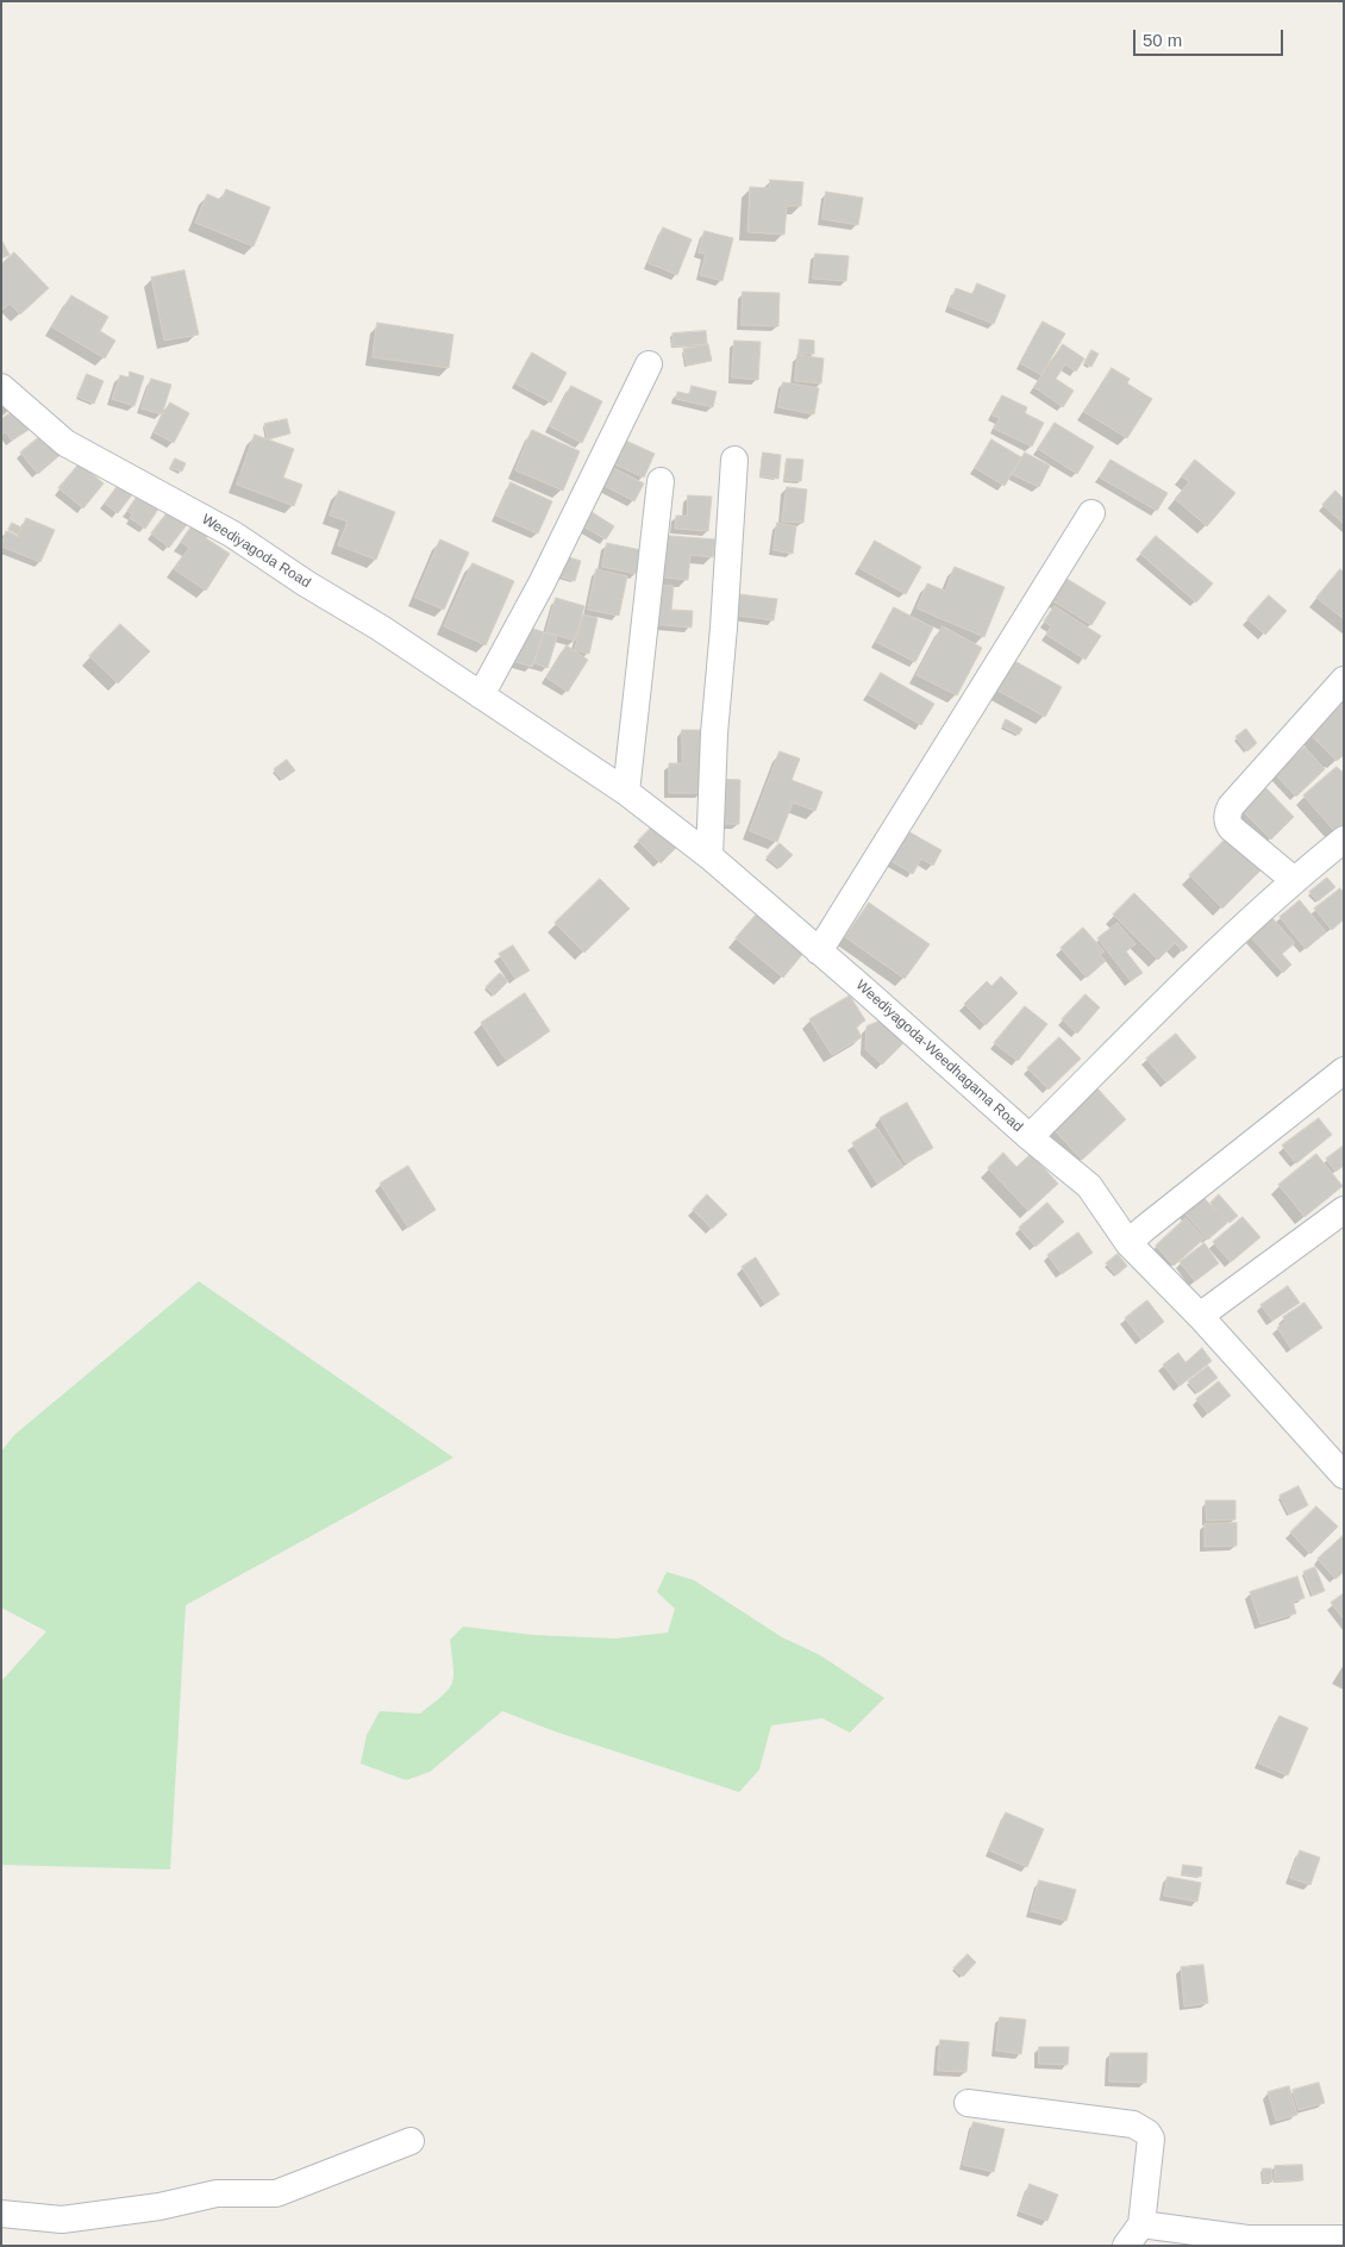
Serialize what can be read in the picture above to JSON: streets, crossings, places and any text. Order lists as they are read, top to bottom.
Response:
{
  "streets": {
    "street": ["Weediyagoda Road", "Weediyagoda-Weedhagama Road"]
  },
  "crossings": [
    ["Weediyagoda Road", "Weediyagoda-Weedhagama Road"]
  ],
  "scale_bar": "50 m"
}
